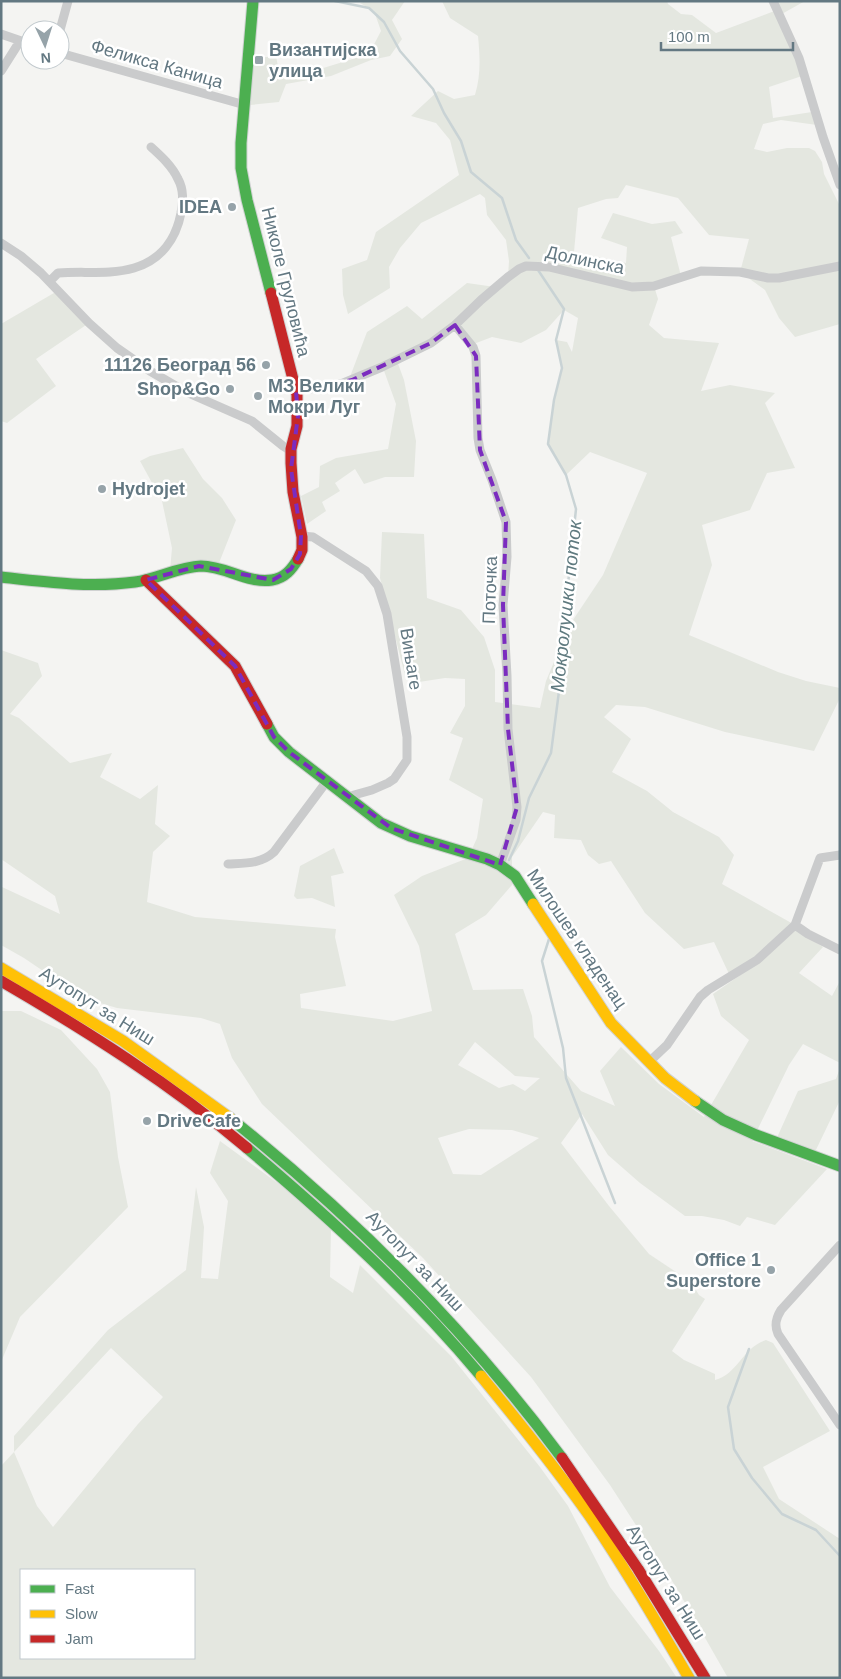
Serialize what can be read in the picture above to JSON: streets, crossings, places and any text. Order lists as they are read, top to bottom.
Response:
{
  "streets": {
    "main road": ["Николе Груловића", "Милошев кладенац", "Аутопут за Ниш"],
    "street": [
      "Феликса Каница",
      "Долинска",
      "Поточка",
      "Вињаге"
    ]
  },
  "crossings": [
    ["Феликса Каница", "Николе Груловића"],
    ["Долинска", "Николе Груловића"],
    ["Долинска", "Поточка"],
    ["Николе Груловића", "Вињаге"],
    ["Николе Груловића", "Милошев кладенац"],
    ["Поточка", "Милошев кладенац"],
    ["Вињаге", "Милошев кладенац"]
  ],
  "water": ["Мокролушки поток"],
  "places": {
    "transit": ["Византијска улица"],
    "other": [
      "IDEA",
      "11126 Београд 56",
      "Shop&Go",
      "МЗ Велики Мокри Луг",
      "Hydrojet",
      "DriveCafe",
      "Office 1 Superstore"
    ]
  },
  "legend": ["Fast", "Slow", "Jam"],
  "scale_bar": "100 m",
  "north": "bottom"
}
